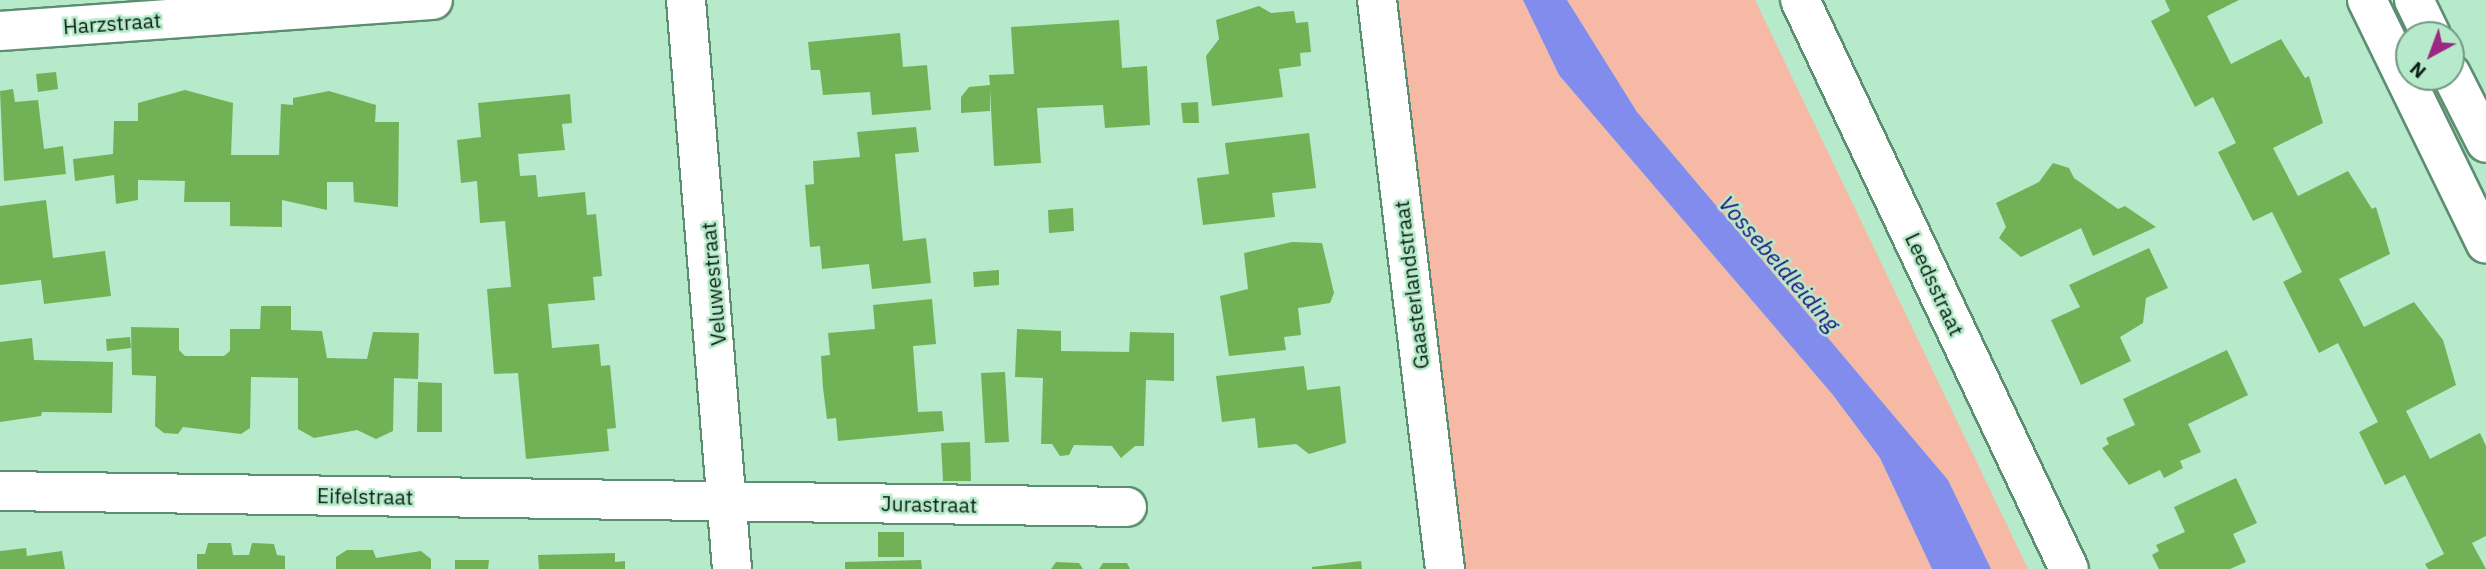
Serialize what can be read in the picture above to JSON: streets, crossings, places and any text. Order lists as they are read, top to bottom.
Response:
{
  "streets": {
    "street": [
      "Harzstraat",
      "Veluwestraat",
      "Leedsstraat",
      "Gaasterlandstraat",
      "Eifelstraat",
      "Jurastraat"
    ]
  },
  "crossings": [
    ["Veluwestraat", "Eifelstraat"],
    ["Veluwestraat", "Jurastraat"],
    ["Eifelstraat", "Jurastraat"]
  ],
  "water": ["Vossebeldleiding"],
  "north": "bottom left"
}
